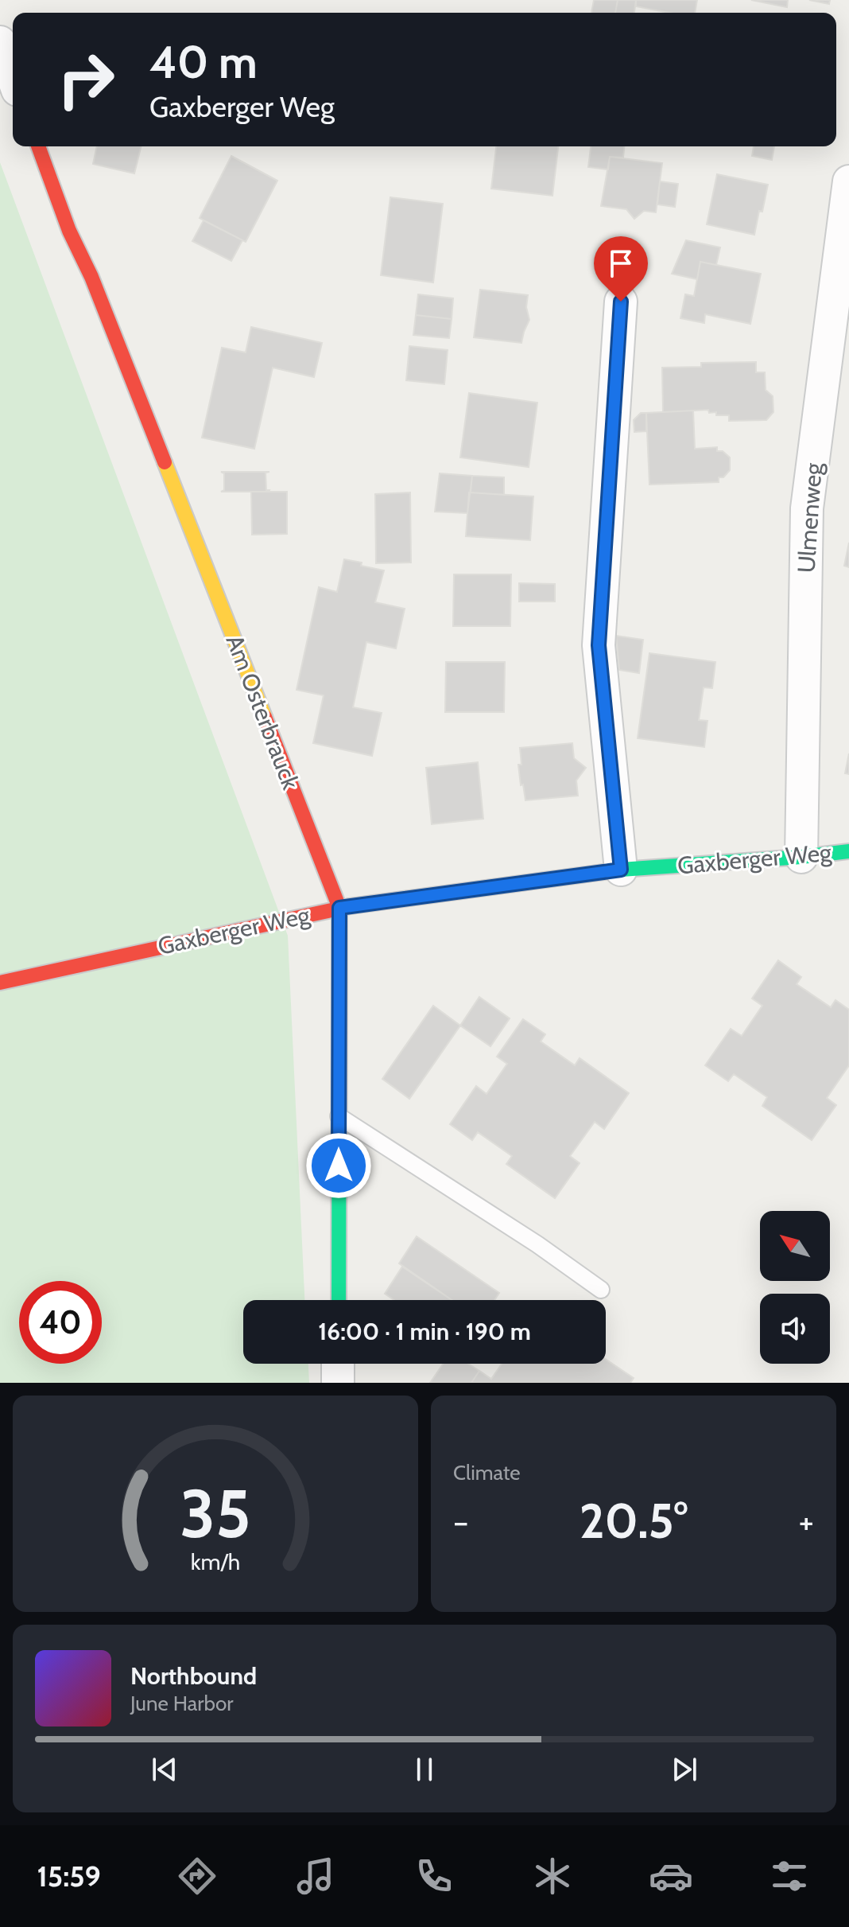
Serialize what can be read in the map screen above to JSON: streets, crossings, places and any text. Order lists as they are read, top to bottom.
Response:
{
  "streets": {
    "street": ["Ulmenweg", "Am Osterbrauck", "Gaxberger Weg"]
  },
  "crossings": [
    ["Ulmenweg", "Gaxberger Weg"],
    ["Am Osterbrauck", "Gaxberger Weg"]
  ],
  "north": "top left",
  "page": {
    "turn": ["40 m", "Gaxberger Weg"],
    "limit": "40",
    "trip": "16:00 · 1 min · 190 m",
    "tile": "Climate",
    "heat": ["−", "20.5°", "+"],
    "song": ["Northbound", "June Harbor"],
    "tabs": "15:59",
    "gauge": ["35", "km/h"]
  }
}
